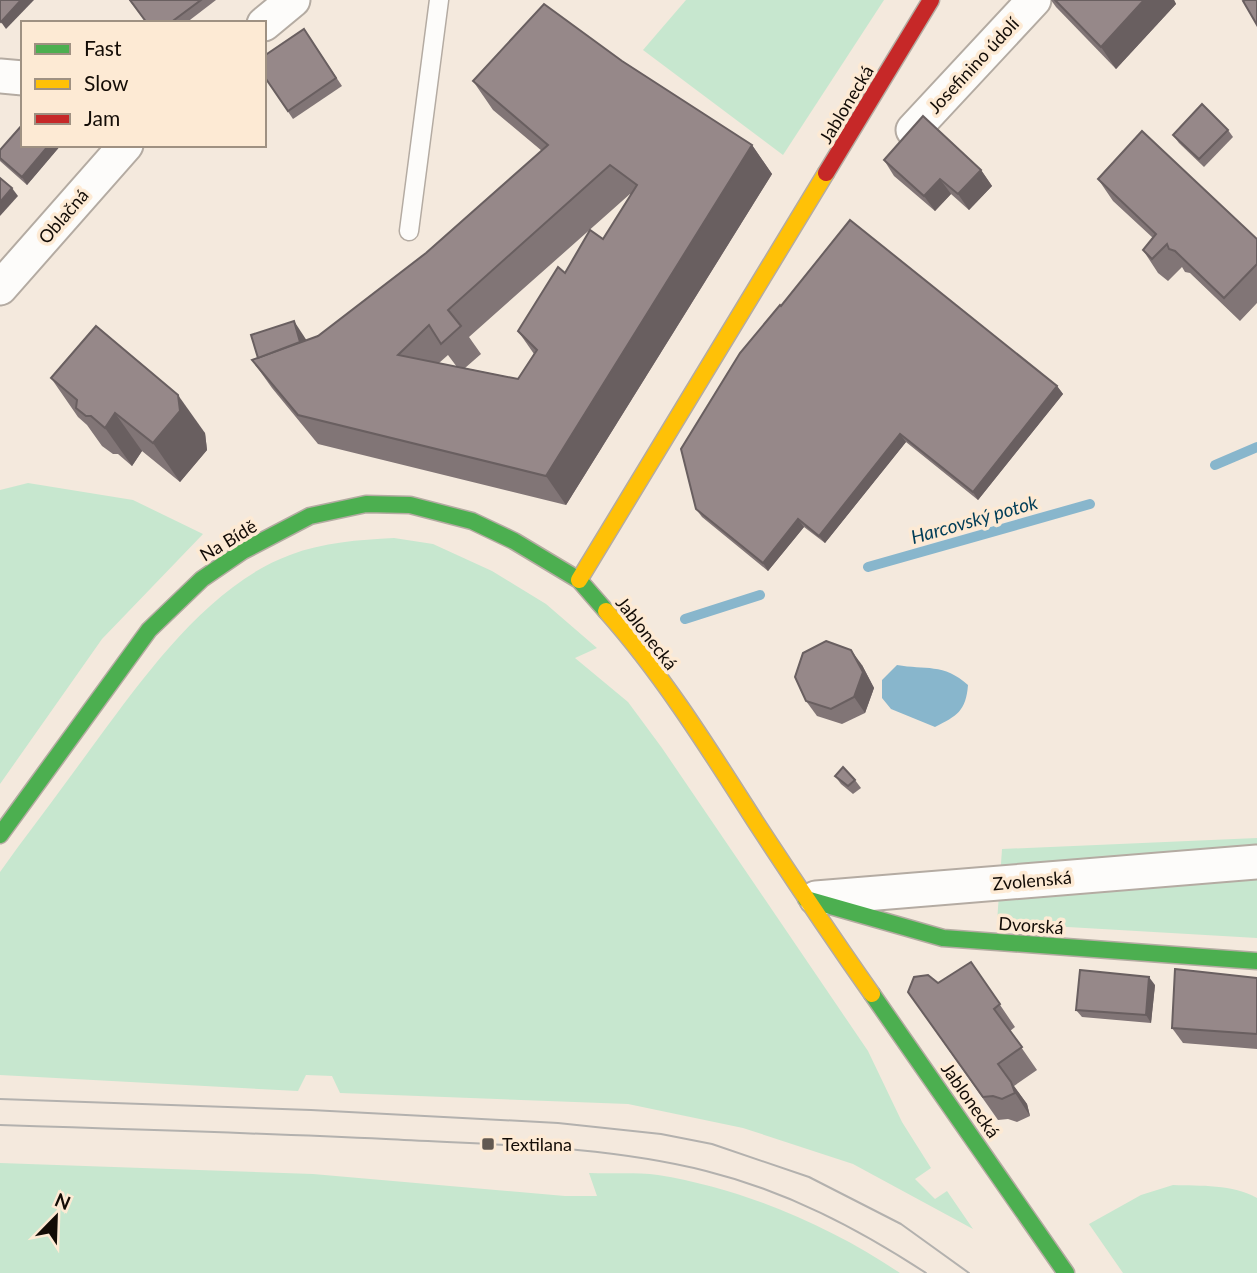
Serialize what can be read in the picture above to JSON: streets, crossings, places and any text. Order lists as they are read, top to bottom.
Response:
{
  "streets": {
    "main road": ["Jablonecká", "Na Bídě", "Dvorská"],
    "street": ["Josefinino údolí", "Oblačná", "Zvolenská"]
  },
  "crossings": [
    ["Jablonecká", "Na Bídě"],
    ["Jablonecká", "Zvolenská"],
    ["Jablonecká", "Dvorská"],
    ["Zvolenská", "Dvorská"]
  ],
  "water": ["Harcovský potok"],
  "places": {
    "transit": ["Textilana"]
  },
  "legend": ["Fast", "Slow", "Jam"],
  "north": "top right"
}
